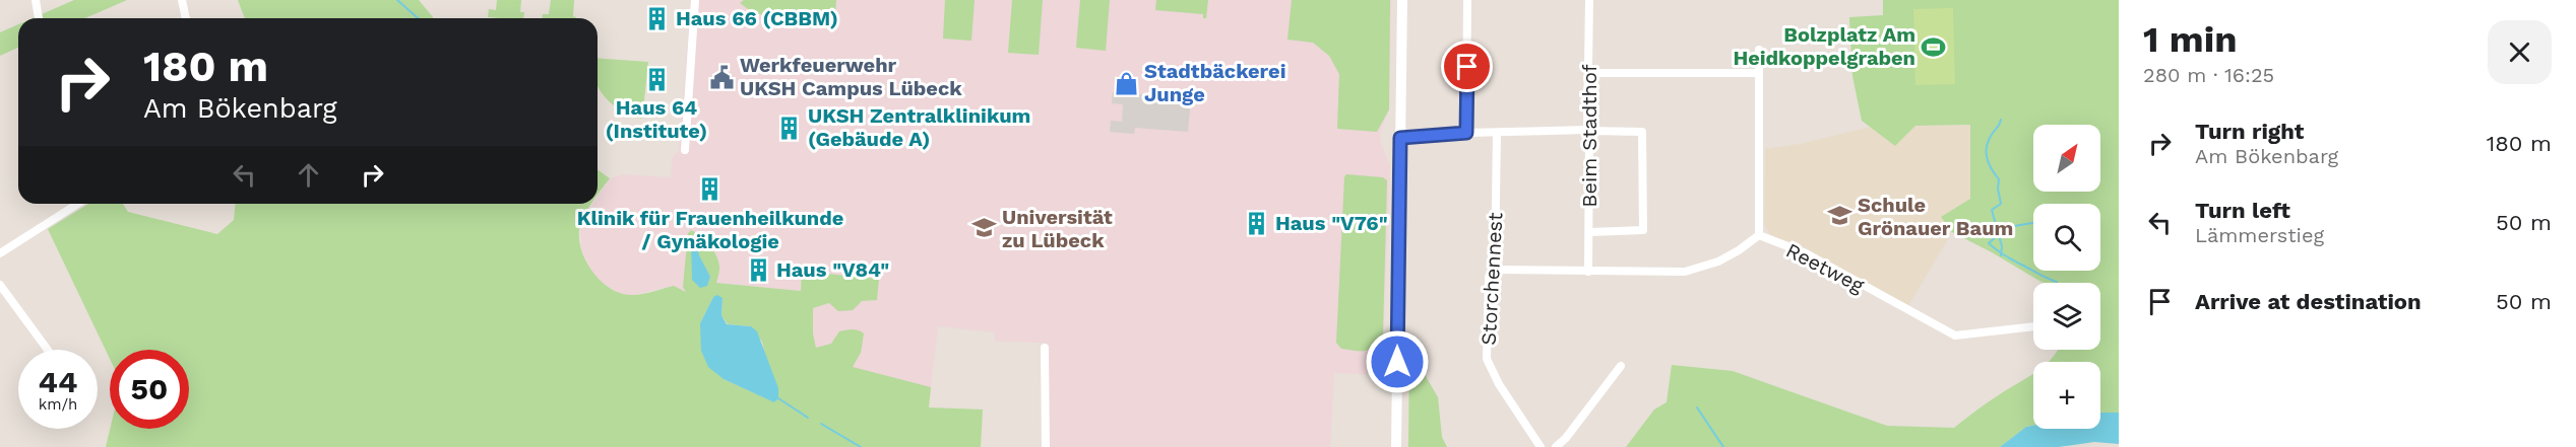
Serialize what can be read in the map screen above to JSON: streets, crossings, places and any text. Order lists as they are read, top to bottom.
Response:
{
  "streets": {
    "street": ["Beim Stadthof", "Reetweg", "Storchennest"]
  },
  "places": {
    "building": [
      "Haus 66 (CBBM)",
      "Haus 64 (Institute)",
      "UKSH Zentralklinikum (Gebäude A)",
      "Klinik für Frauenheilkunde / Gynäkologie",
      "Haus \"V76\"",
      "Haus \"V84\""
    ],
    "sports": ["Bolzplatz Am Heidkoppelgraben"],
    "public building": ["Werkfeuerwehr UKSH Campus Lübeck"],
    "shop": ["Stadtbäckerei Junge"],
    "school or university": ["Schule Grönauer Baum", "Universität zu Lübeck"]
  },
  "north": "top right",
  "page": {
    "heading": ["1 min", "280 m · 16:25"],
    "turn": ["180 m", "Am Bökenbarg"],
    "list": [
      {
        "name": "Turn right",
        "note": "Am Bökenbarg",
        "value": "180 m"
      },
      {
        "name": "Turn left",
        "note": "Lämmerstieg",
        "value": "50 m"
      },
      {
        "name": "Arrive at destination",
        "value": "50 m"
      }
    ],
    "map_buttons": "+",
    "speed": "44 km/h",
    "limit": "50"
  }
}
